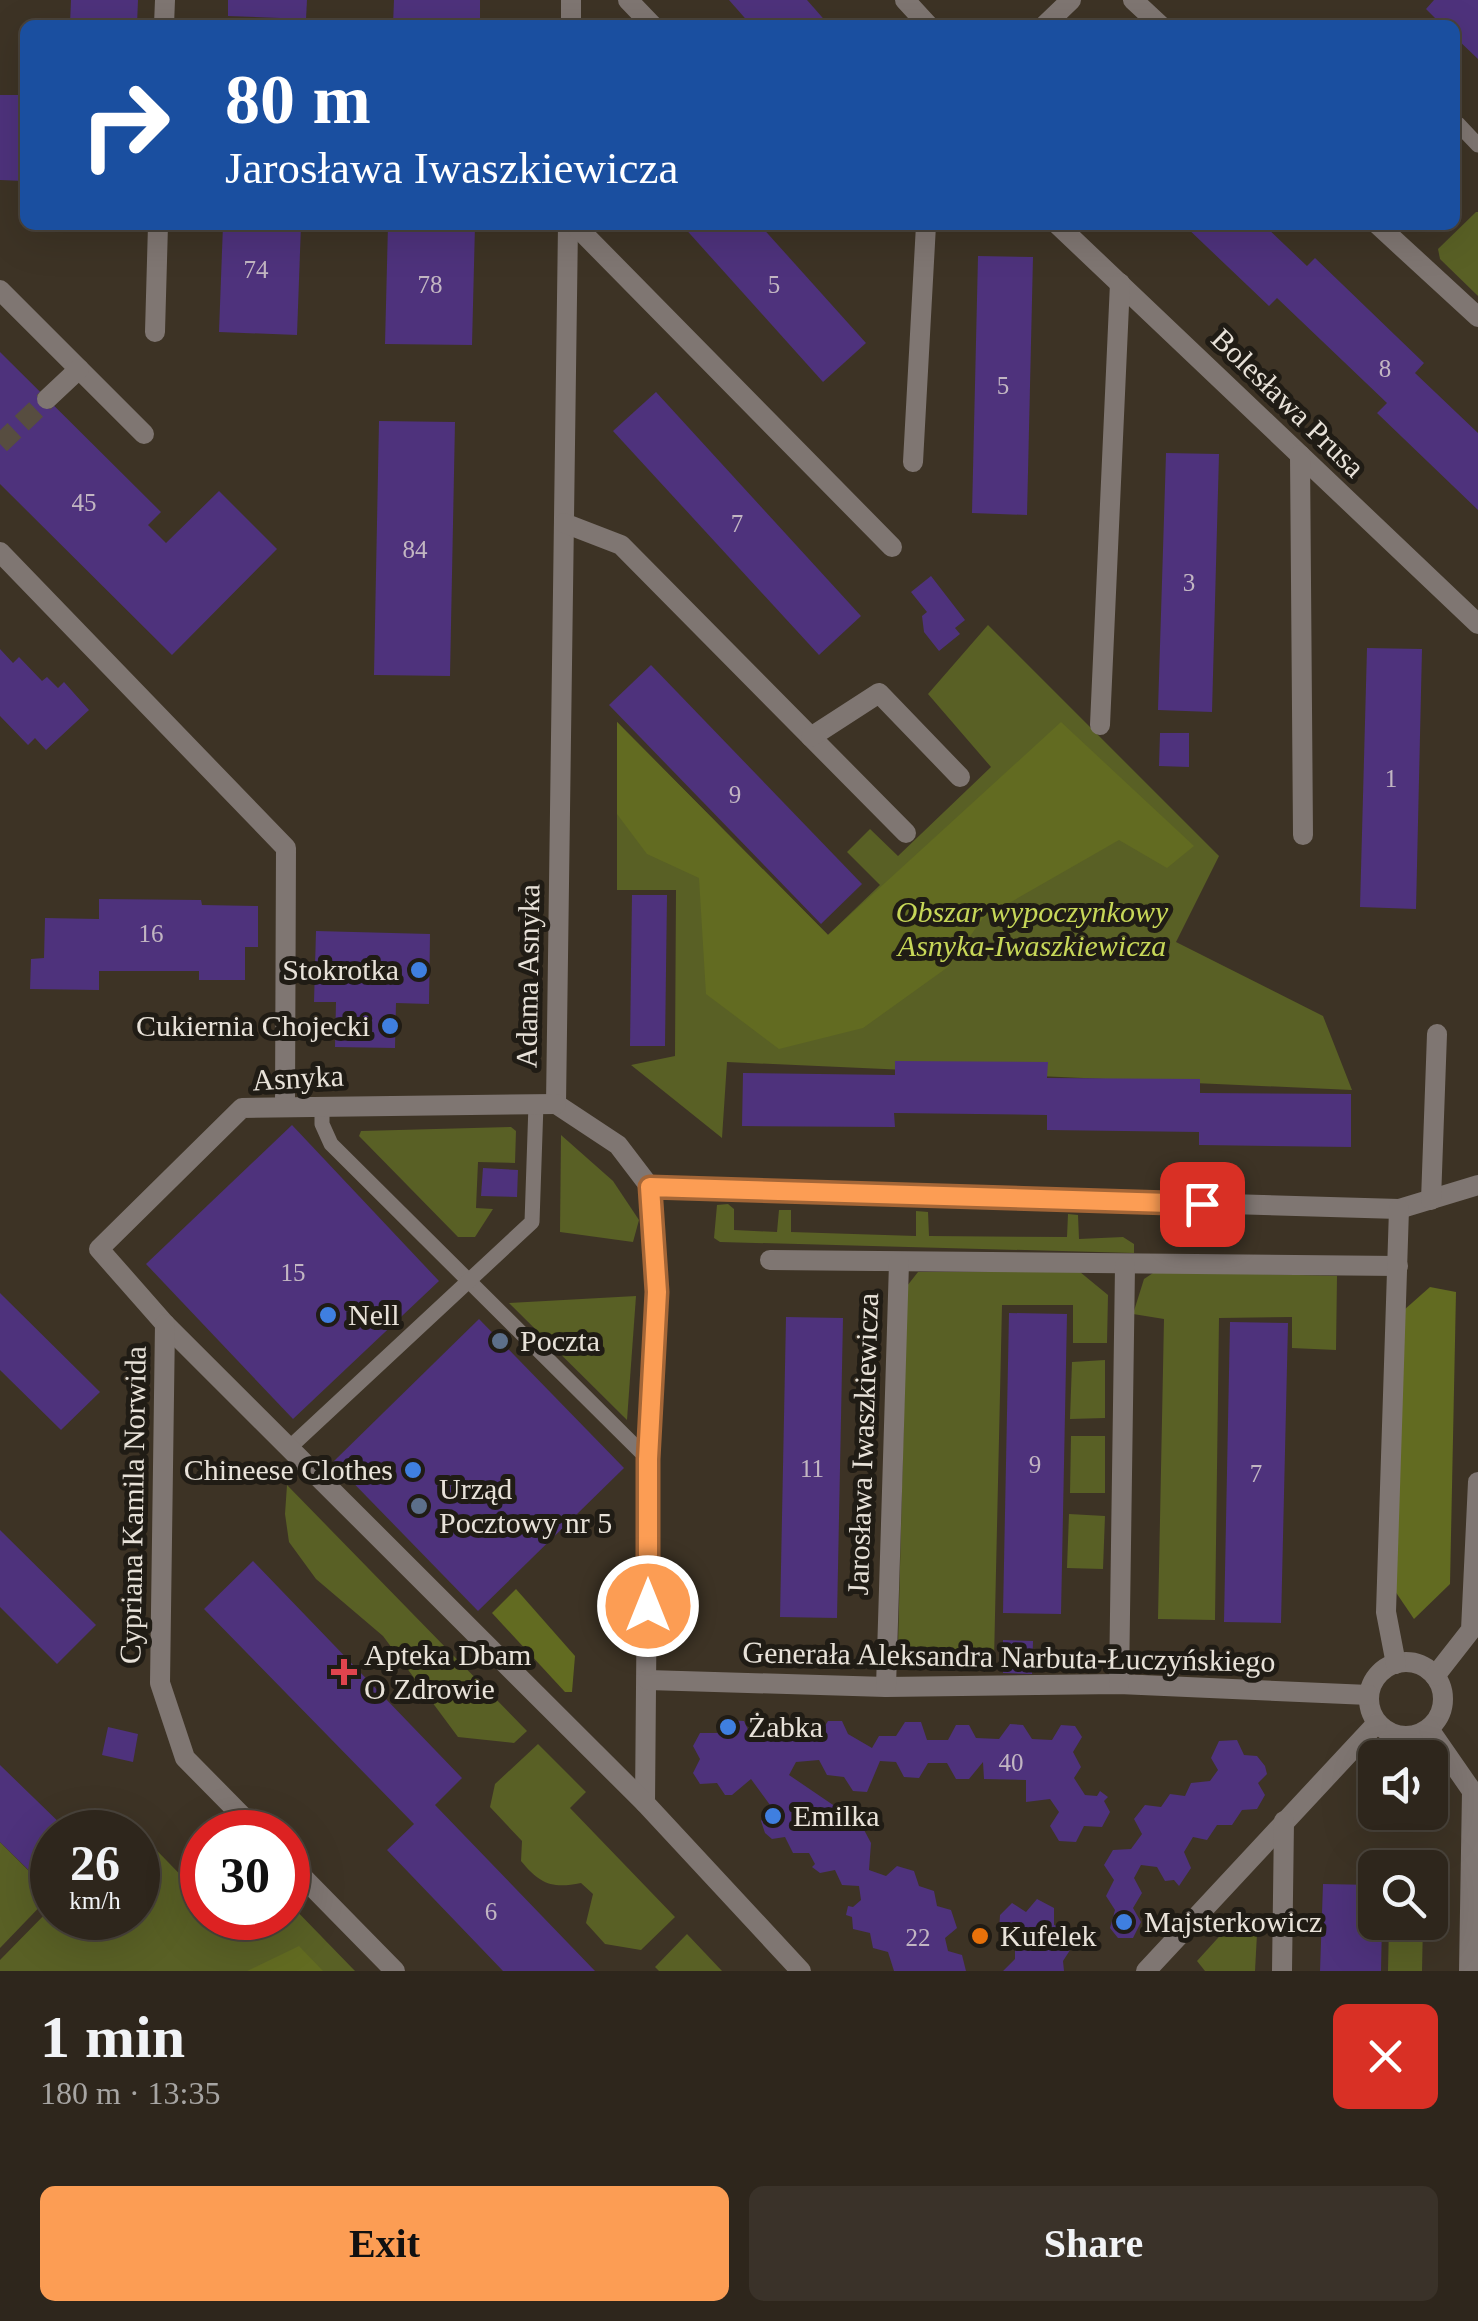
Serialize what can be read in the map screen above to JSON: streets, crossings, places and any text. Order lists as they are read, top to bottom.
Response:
{
  "streets": {
    "street": [
      "Bolesława Prusa",
      "Adama Asnyka",
      "Asnyka",
      "Jarosława Iwaszkiewicza",
      "Cypriana Kamila Norwida",
      "Generała Aleksandra Narbuta-Łuczyńskiego"
    ]
  },
  "crossings": [
    ["Adama Asnyka", "Asnyka"],
    ["Asnyka", "Cypriana Kamila Norwida"],
    ["Jarosława Iwaszkiewicza", "Generała Aleksandra Narbuta-Łuczyńskiego"]
  ],
  "parks": ["Obszar wypoczynkowy Asnyka-Iwaszkiewicza"],
  "places": {
    "other": [
      "Stokrotka",
      "Cukiernia Chojecki",
      "Nell",
      "Poczta",
      "Chineese Clothes",
      "Urząd Pocztowy nr 5",
      "Żabka",
      "Emilka",
      "Majsterkowicz",
      "Kufelek"
    ],
    "health": ["Apteka Dbam O Zdrowie"]
  },
  "house_numbers": [
    "74",
    "78",
    "5",
    "8",
    "5",
    "45",
    "7",
    "84",
    "3",
    "1",
    "9",
    "16",
    "15",
    "9",
    "11",
    "7",
    "40",
    "6",
    "22"
  ],
  "page": {
    "turn": ["80 m", "Jarosława Iwaszkiewicza"],
    "speed": "26 km/h",
    "limit": "30",
    "heading": ["1 min", "180 m · 13:35"],
    "buttons": ["Exit", "Share"]
  }
}
